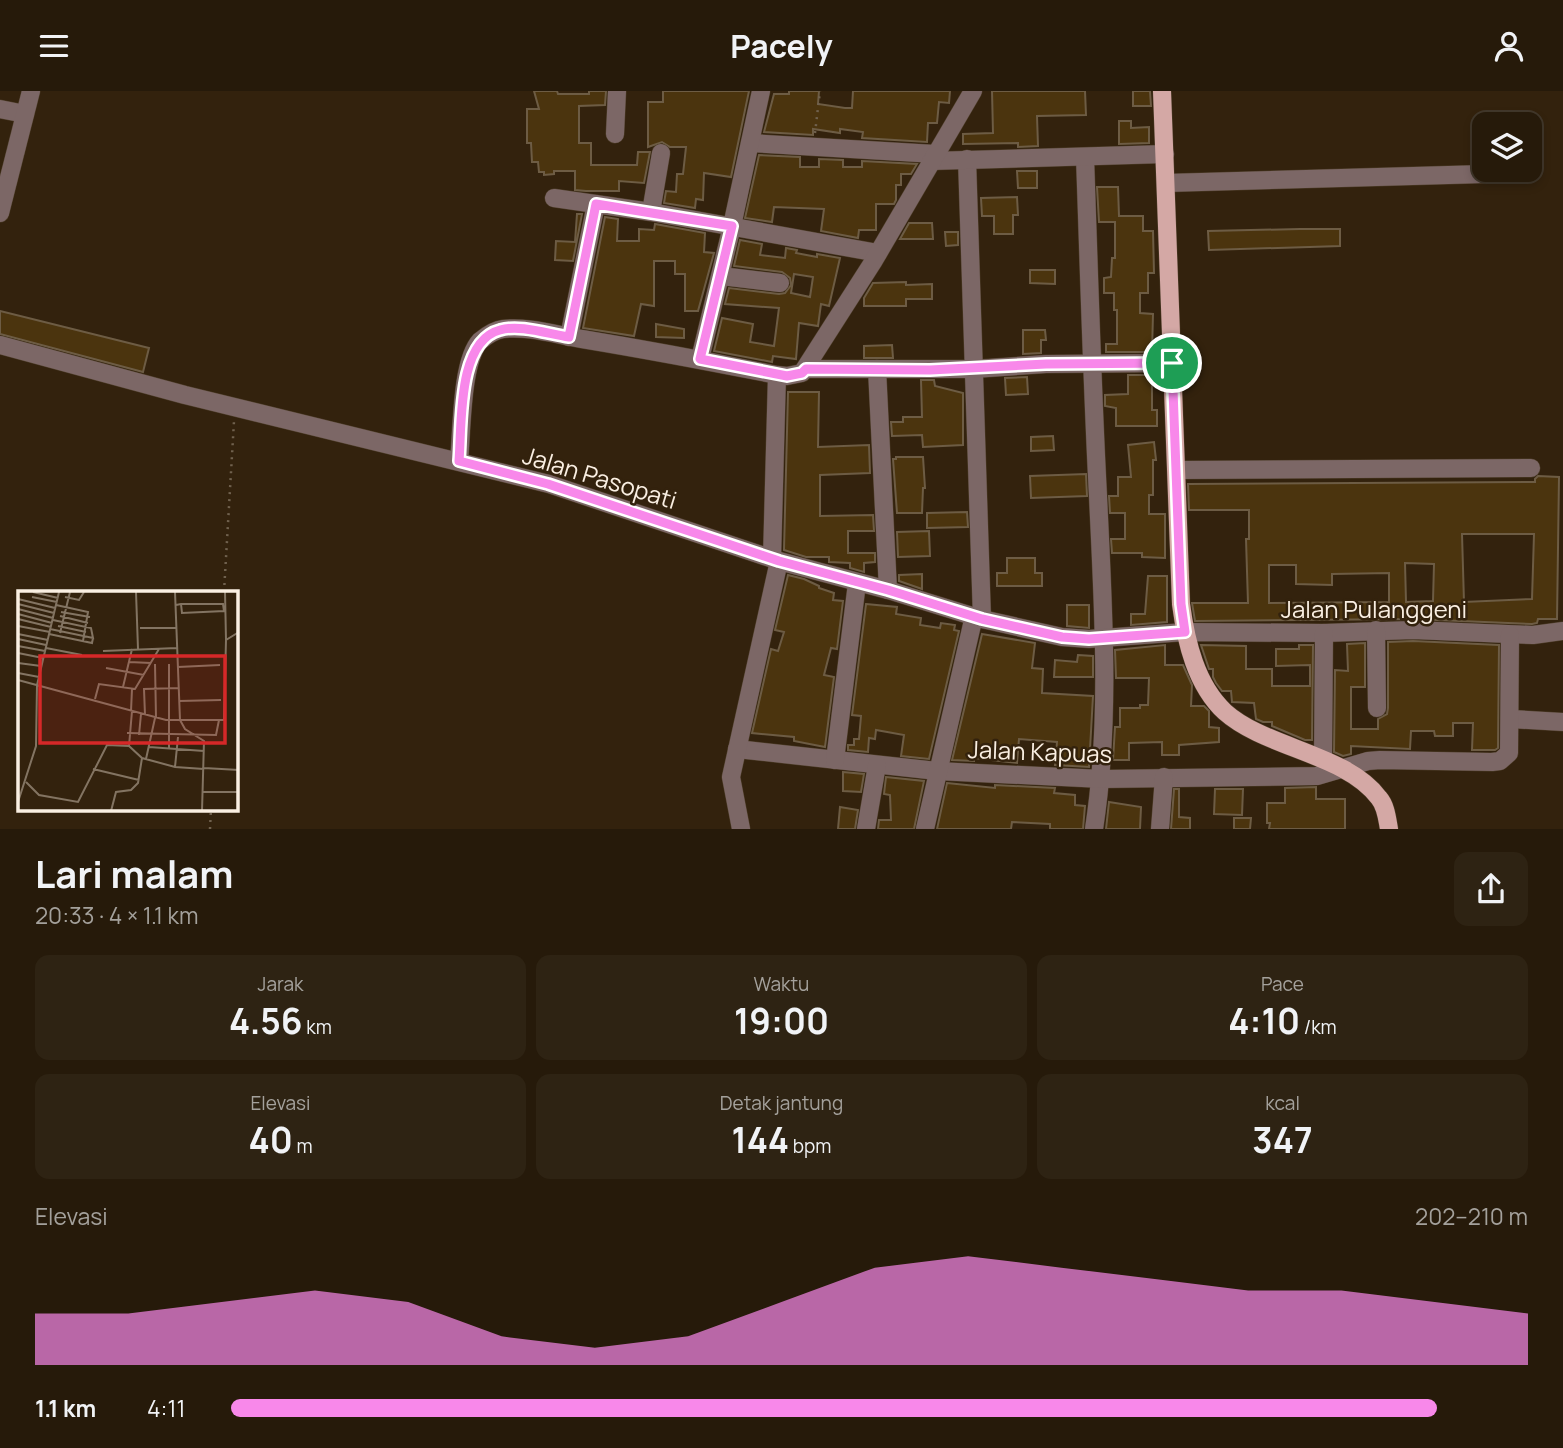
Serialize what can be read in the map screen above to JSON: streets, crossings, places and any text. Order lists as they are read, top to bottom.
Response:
{
  "streets": {
    "street": ["Jalan Pasopati", "Jalan Pulanggeni", "Jalan Kapuas"]
  },
  "crossings": [
    ["Jalan Pasopati", "Jalan Pulanggeni"],
    ["Jalan Pulanggeni", "Jalan Kapuas"]
  ],
  "page": {
    "header": "Pacely",
    "heading": ["Lari malam", "20:33 · 4 × 1.1 km"],
    "stats": [
      ["Jarak", "4.56 km"],
      ["Waktu", "19:00"],
      ["Pace", "4:10 /km"],
      ["Elevasi", "40 m"],
      ["Detak jantung", "144 bpm"],
      ["kcal", "347"]
    ],
    "chart": ["Elevasi", "202–210 m"],
    "list": [
      {
        "name": "1.1 km",
        "note": "4:11"
      }
    ]
  }
}
